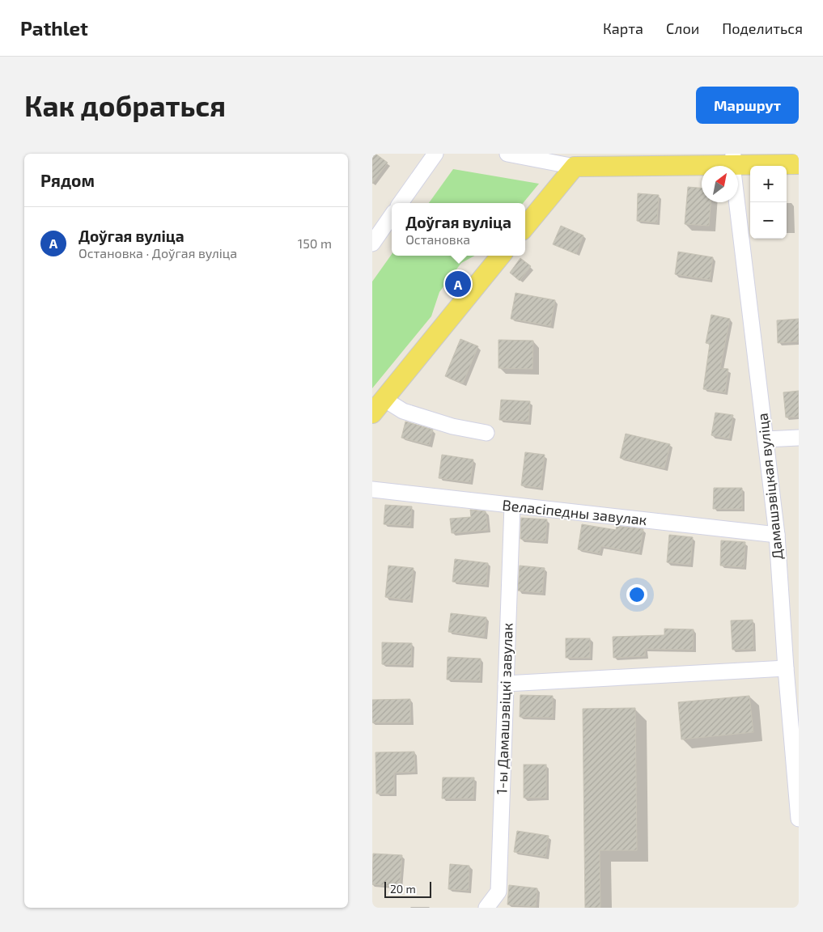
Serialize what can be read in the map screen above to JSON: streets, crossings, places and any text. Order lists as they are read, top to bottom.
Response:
{
  "streets": {
    "street": ["Дамашэвіцкая вуліца", "Веласіпедны завулак", "1-ы Дамашэвіцкі завулак"]
  },
  "crossings": [
    ["Дамашэвіцкая вуліца", "Веласіпедны завулак"],
    ["Веласіпедны завулак", "1-ы Дамашэвіцкі завулак"]
  ],
  "scale_bar": "20 m",
  "north": "top right",
  "page": {
    "header": "Pathlet",
    "nav": ["Карта", "Слои", "Поделиться"],
    "buttons": "Маршрут",
    "title": "Как добраться",
    "heading": "Рядом",
    "map_buttons": ["+", "−"],
    "popup": ["Доўгая вуліца", "Остановка"],
    "list": [
      {
        "mark": "A",
        "name": "Доўгая вуліца",
        "note": "Остановка · Доўгая вуліца",
        "value": "150 m"
      }
    ],
    "pins": "A",
    "scale": "20 m"
  }
}
